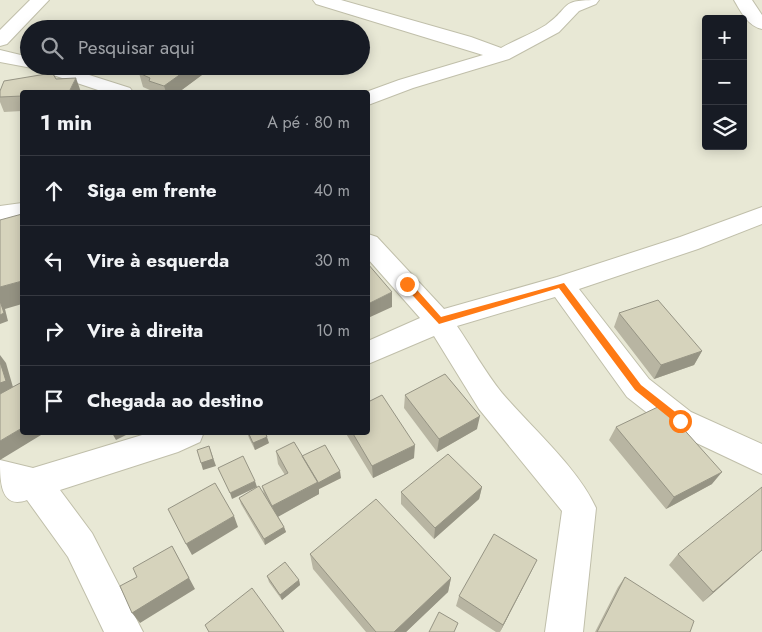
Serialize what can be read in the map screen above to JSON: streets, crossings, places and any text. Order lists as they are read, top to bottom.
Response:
{
  "page": {
    "map_buttons": ["+", "−"],
    "search": "Pesquisar aqui",
    "heading": ["1 min", "A pé · 80 m"],
    "list": [
      ["Siga em frente", "40 m"],
      ["Vire à esquerda", "30 m"],
      ["Vire à direita", "10 m"],
      "Chegada ao destino"
    ]
  }
}
